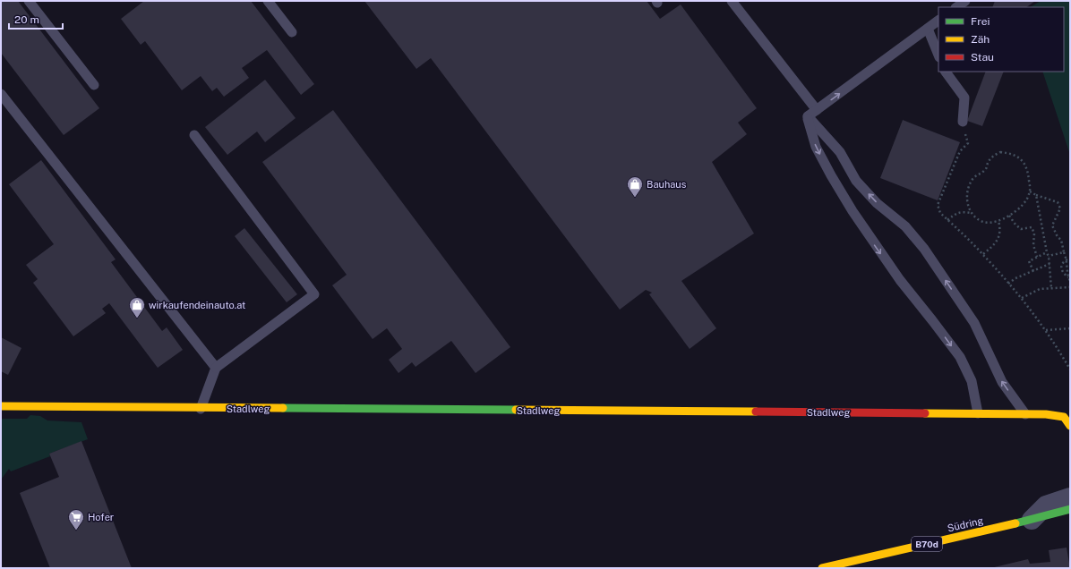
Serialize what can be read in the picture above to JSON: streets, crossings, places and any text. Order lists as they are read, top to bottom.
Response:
{
  "streets": {
    "street": ["Stadlweg", "Südring", "B70d"]
  },
  "places": {
    "shop": ["Bauhaus", "wirkaufendeinauto.at"],
    "supermarket": ["Hofer"]
  },
  "legend": ["Frei", "Zäh", "Stau"],
  "scale_bar": "20 m"
}
